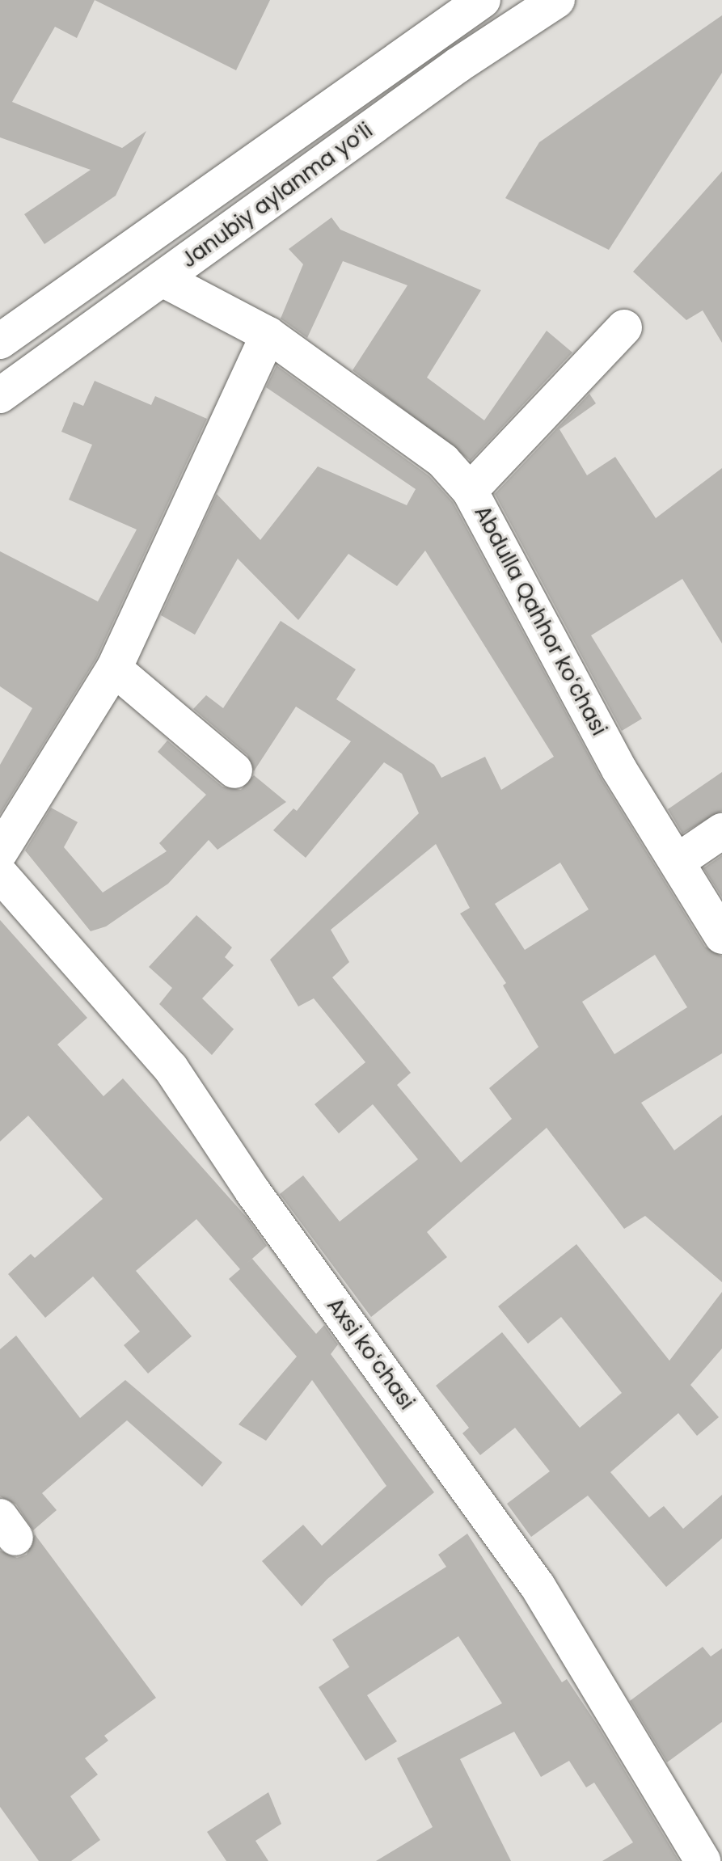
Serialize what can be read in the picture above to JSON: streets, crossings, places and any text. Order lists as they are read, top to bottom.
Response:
{
  "streets": {
    "main road": ["Janubiy aylanma yoʻli", "Abdulla Qahhor koʻchasi", "Axsi koʻchasi"]
  },
  "crossings": [
    ["Janubiy aylanma yoʻli", "Abdulla Qahhor koʻchasi"]
  ]
}
